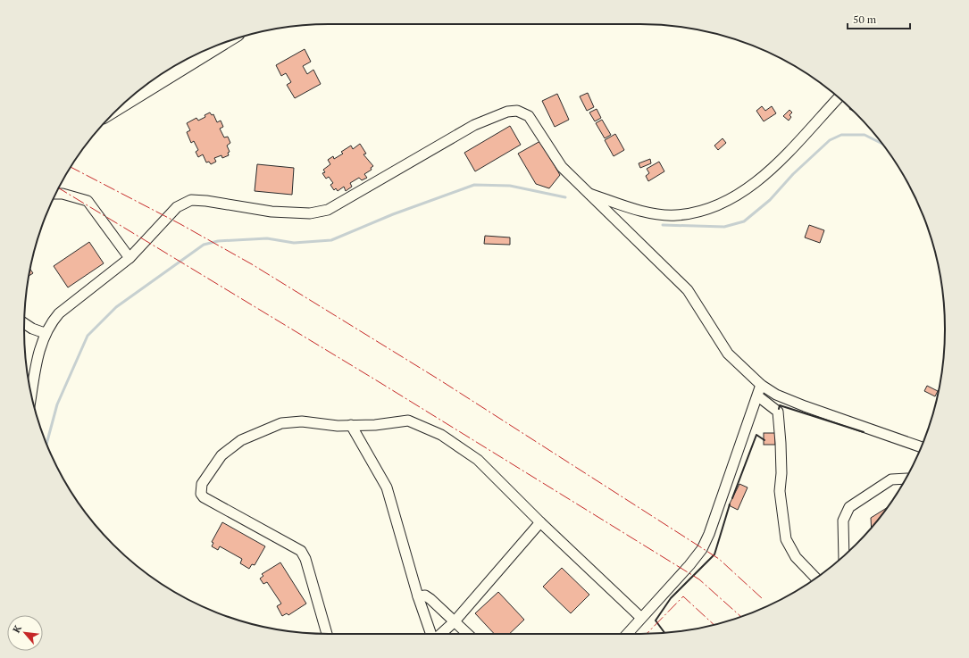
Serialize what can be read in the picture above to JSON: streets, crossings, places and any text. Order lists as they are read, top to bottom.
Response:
{
  "scale_bar": "50 m",
  "north": "top left"
}
